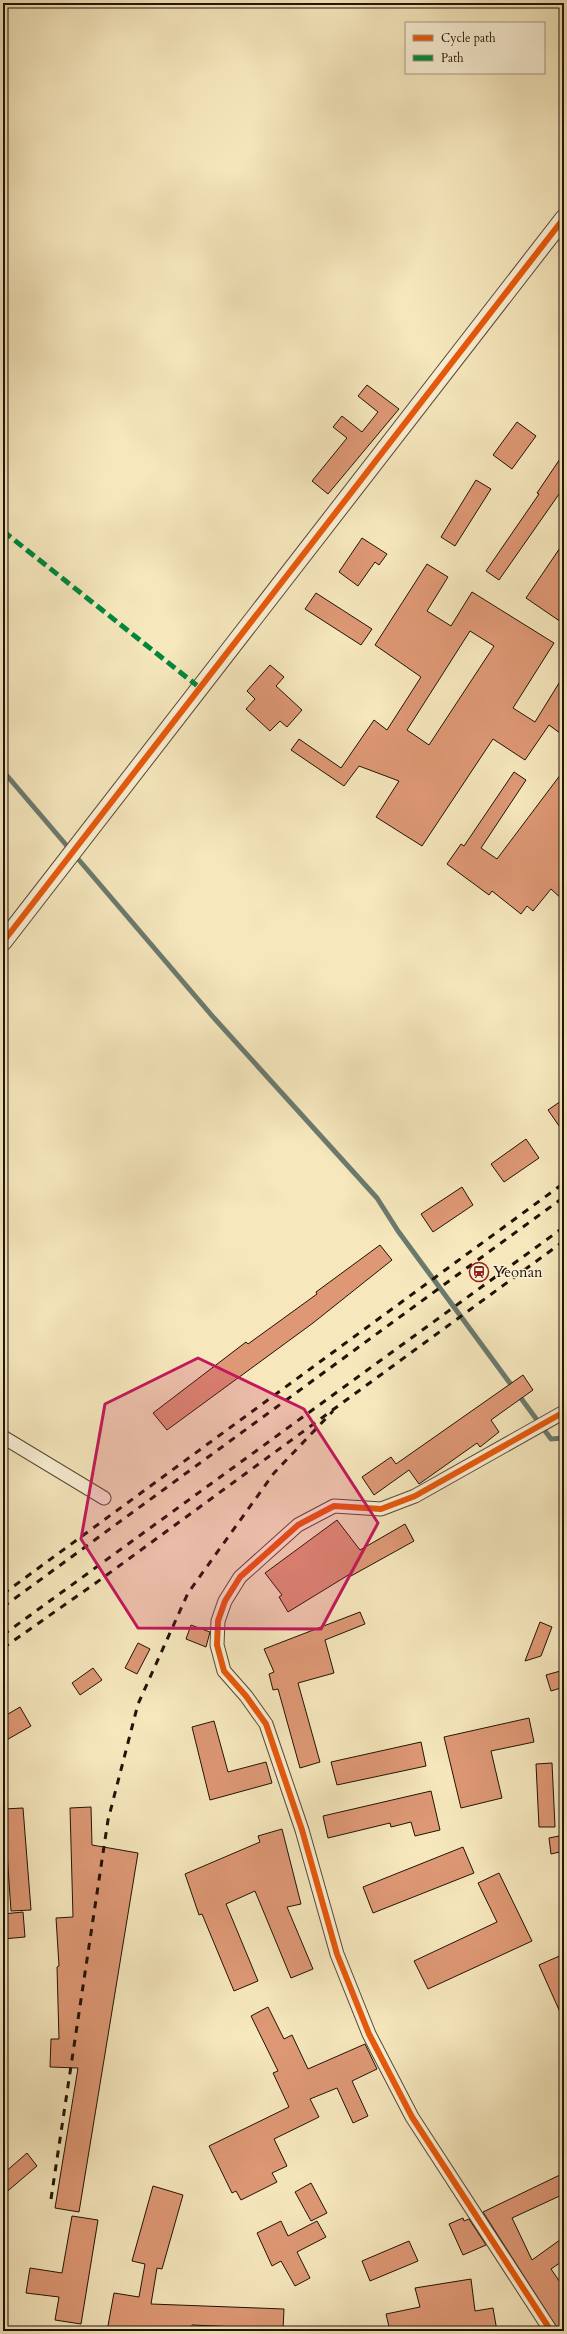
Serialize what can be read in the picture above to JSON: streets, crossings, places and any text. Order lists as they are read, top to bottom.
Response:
{
  "places": {
    "station": ["Yeonan"]
  },
  "legend": ["Cycle path", "Path"]
}
